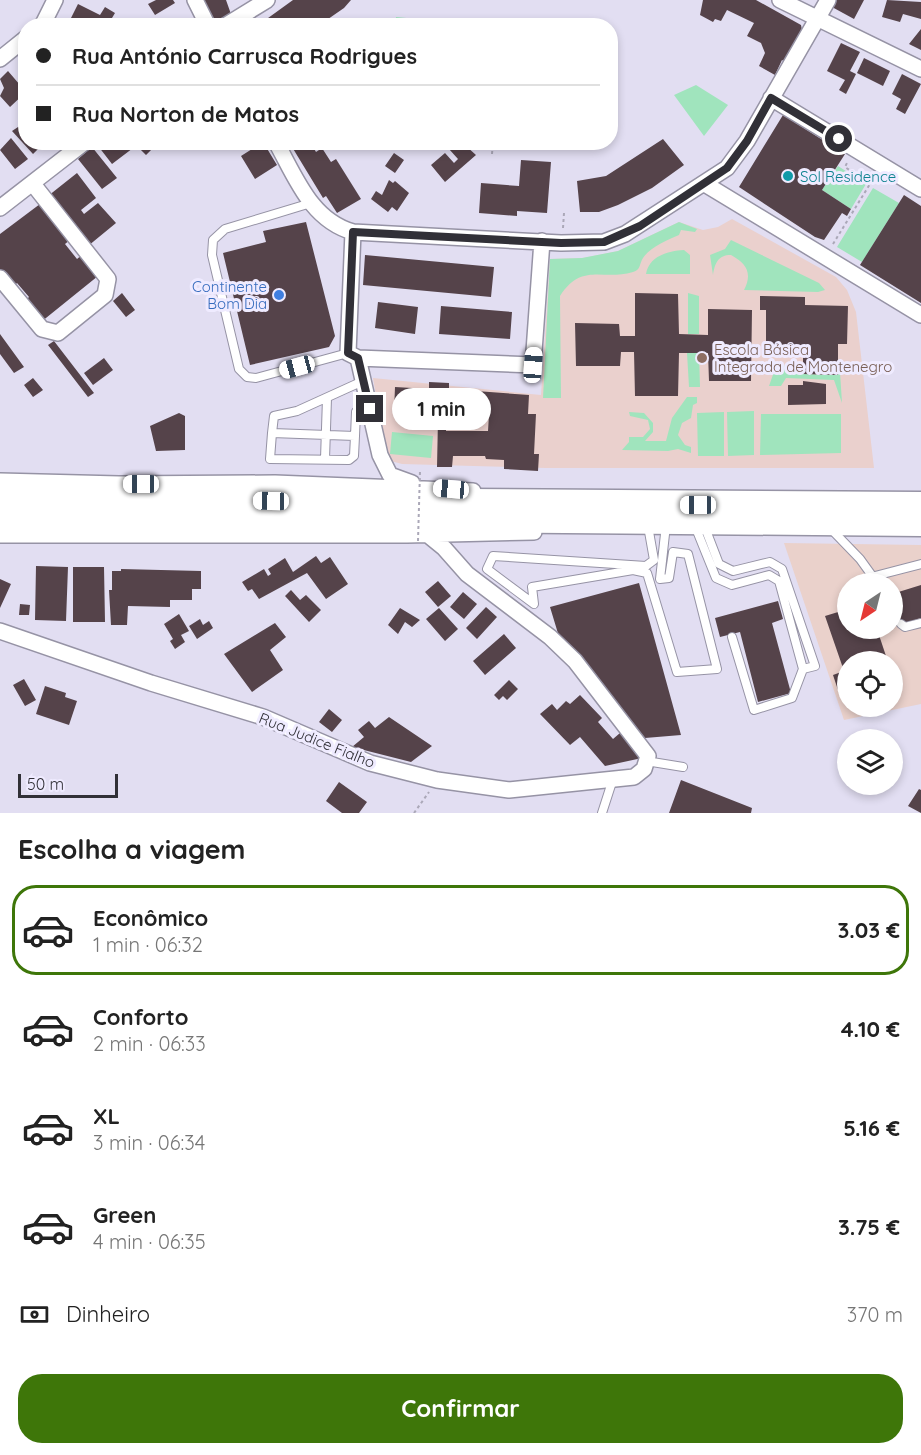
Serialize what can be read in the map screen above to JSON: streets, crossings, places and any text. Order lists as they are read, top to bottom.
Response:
{
  "streets": {
    "street": ["Rua Judice Fialho"]
  },
  "places": ["Sol Residence", "Continente Bom Dia", "Escola Básica Integrada de Montenegro"],
  "scale_bar": "50 m",
  "north": "bottom left",
  "page": {
    "banner": ["Rua António Carrusca Rodrigues", "Rua Norton de Matos"],
    "bubble": "1 min",
    "scale": "50 m",
    "heading": "Escolha a viagem",
    "list": [
      {
        "name": "Econômico",
        "note": "1 min · 06:32",
        "value": "3.03 €"
      },
      {
        "name": "Conforto",
        "note": "2 min · 06:33",
        "value": "4.10 €"
      },
      {
        "name": "XL",
        "note": "3 min · 06:34",
        "value": "5.16 €"
      },
      {
        "name": "Green",
        "note": "4 min · 06:35",
        "value": "3.75 €"
      }
    ],
    "pay": ["Dinheiro", "370 m"],
    "buttons": "Confirmar"
  }
}
